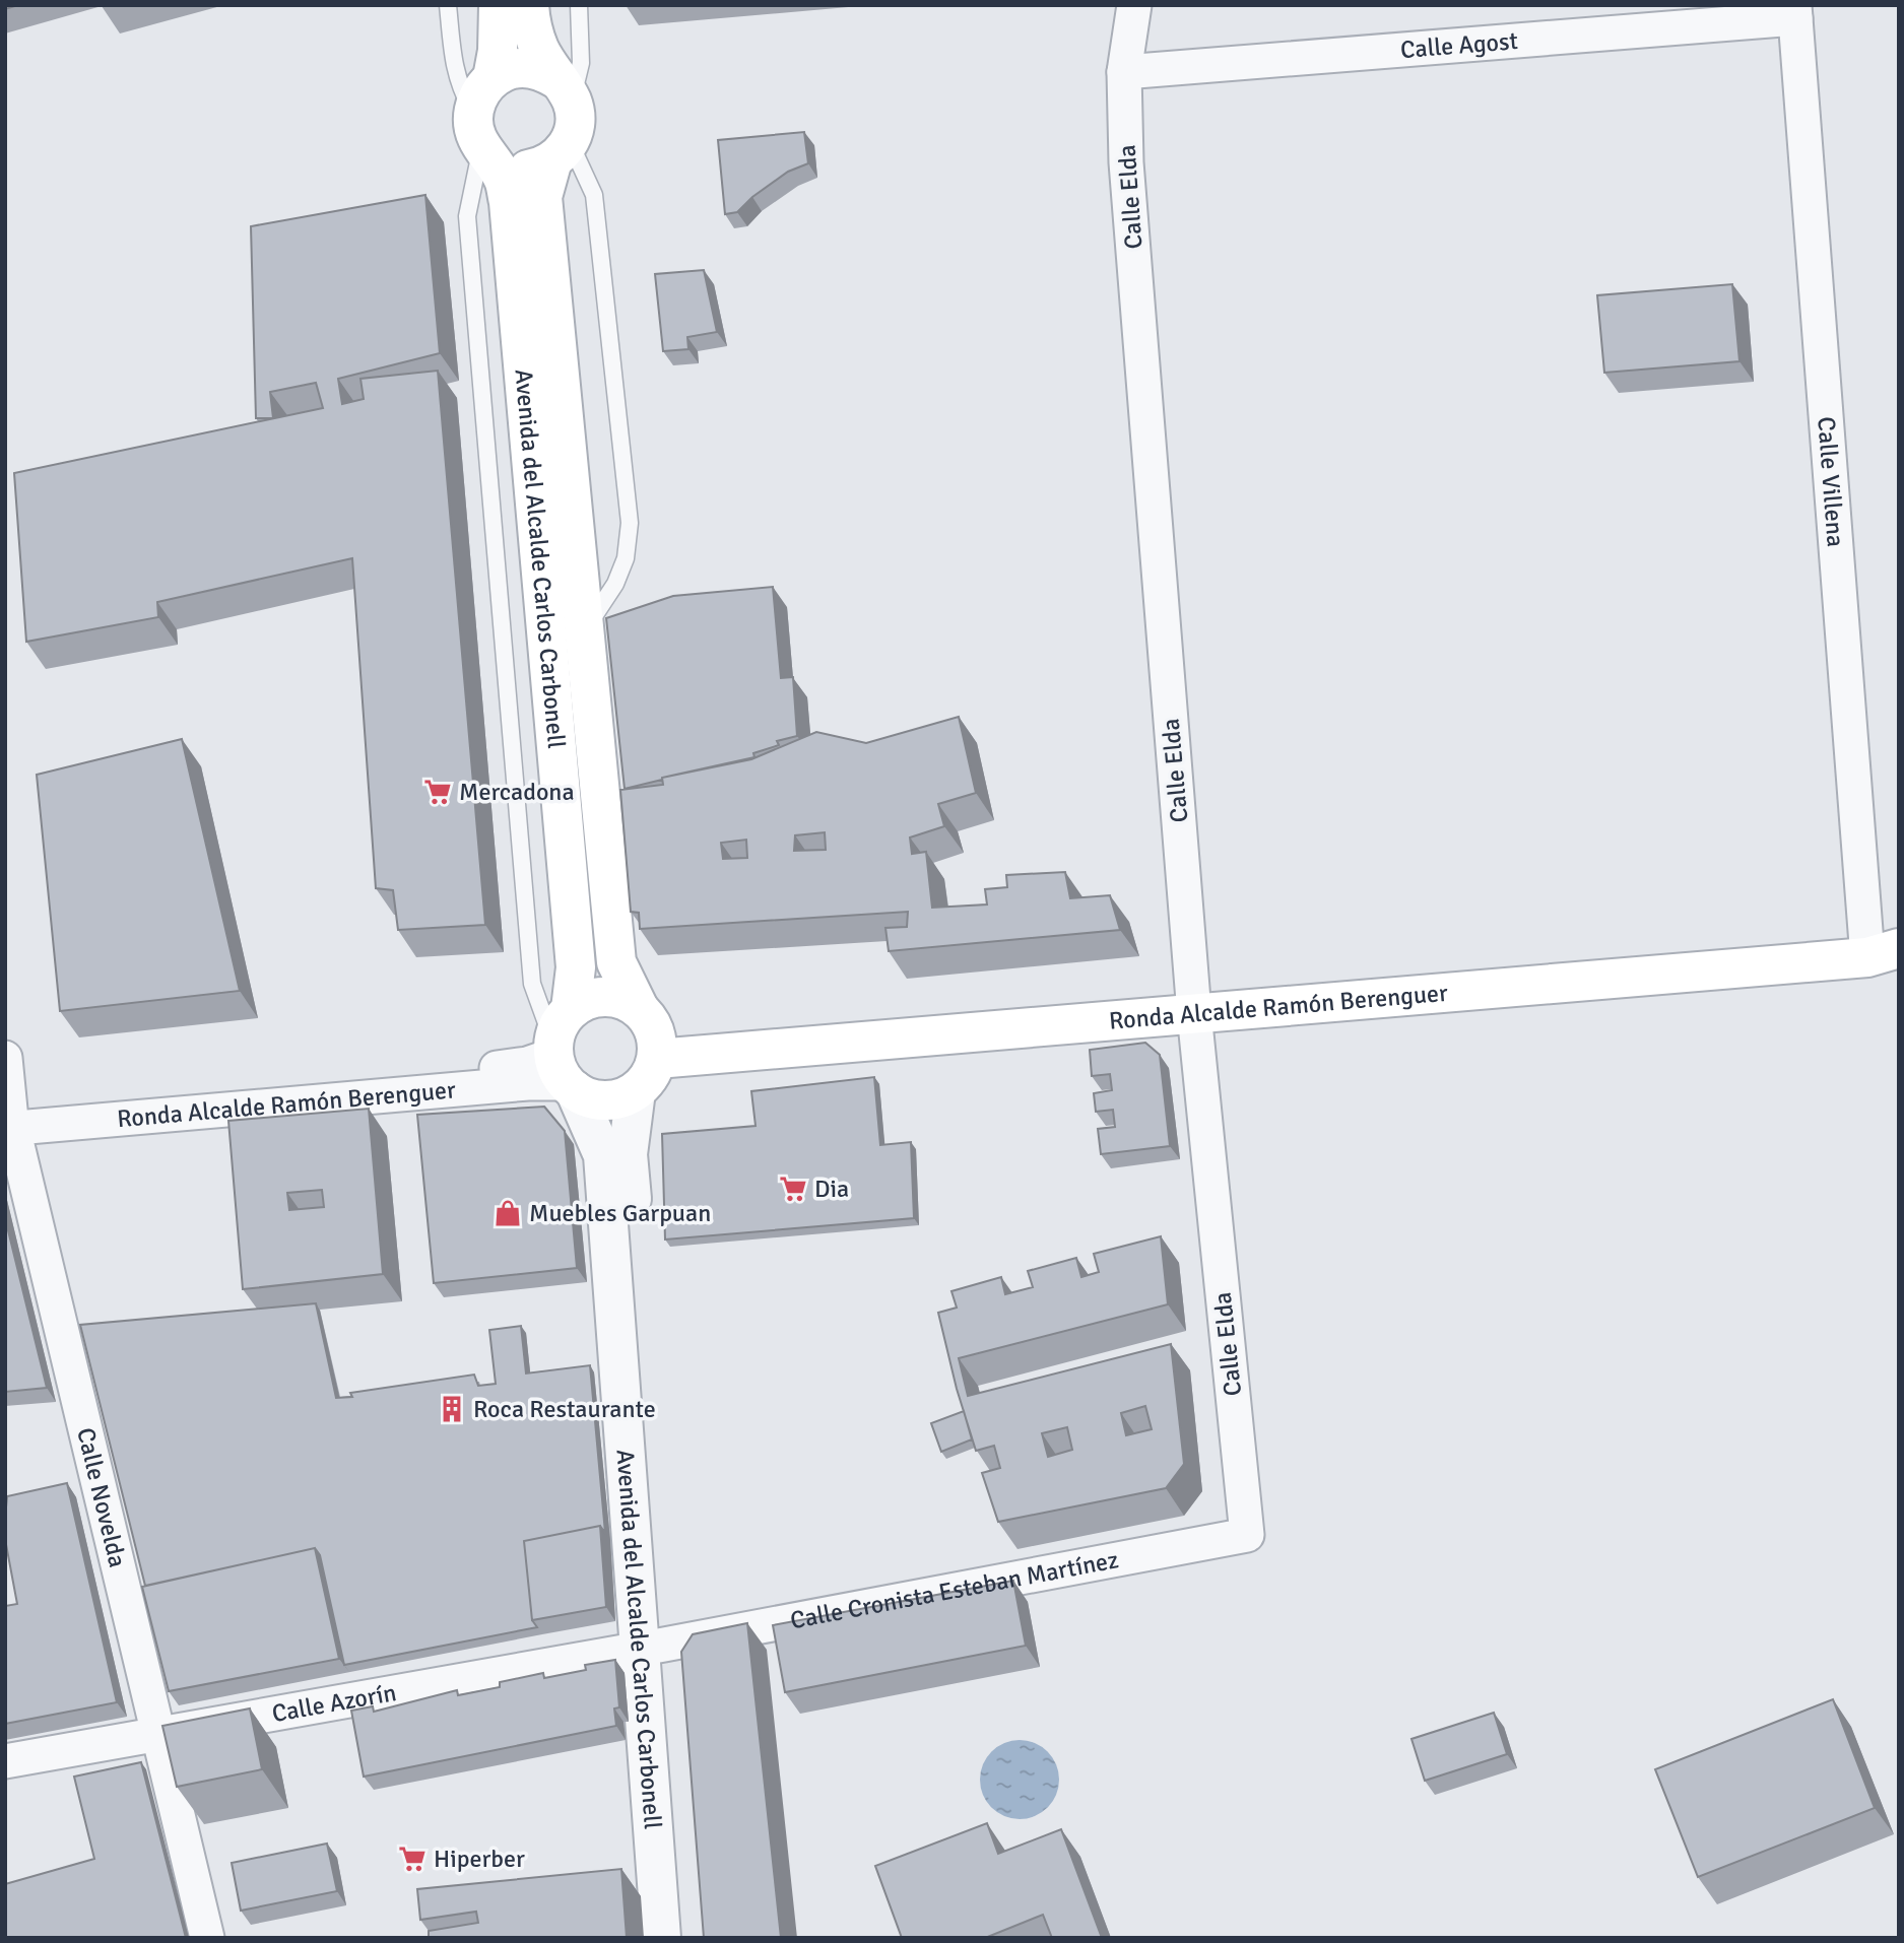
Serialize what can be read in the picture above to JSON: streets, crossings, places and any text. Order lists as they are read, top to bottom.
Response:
{
  "streets": {
    "main road": ["Avenida del Alcalde Carlos Carbonell", "Ronda Alcalde Ramón Berenguer"],
    "street": [
      "Calle Agost",
      "Calle Elda",
      "Calle Villena",
      "Calle Novelda",
      "Calle Cronista Esteban Martínez",
      "Calle Azorín"
    ]
  },
  "crossings": [
    ["Calle Agost", "Calle Elda"],
    ["Calle Agost", "Calle Villena"],
    ["Calle Elda", "Ronda Alcalde Ramón Berenguer"],
    ["Calle Elda", "Calle Cronista Esteban Martínez"],
    ["Calle Villena", "Ronda Alcalde Ramón Berenguer"],
    ["Avenida del Alcalde Carlos Carbonell", "Ronda Alcalde Ramón Berenguer"],
    ["Avenida del Alcalde Carlos Carbonell", "Calle Cronista Esteban Martínez"],
    ["Avenida del Alcalde Carlos Carbonell", "Calle Azorín"],
    ["Ronda Alcalde Ramón Berenguer", "Calle Novelda"],
    ["Calle Novelda", "Calle Azorín"],
    ["Calle Cronista Esteban Martínez", "Calle Azorín"]
  ],
  "places": {
    "supermarket": ["Mercadona", "Dia", "Hiperber"],
    "shop": ["Muebles Garpuan"],
    "building": ["Roca Restaurante"]
  }
}
